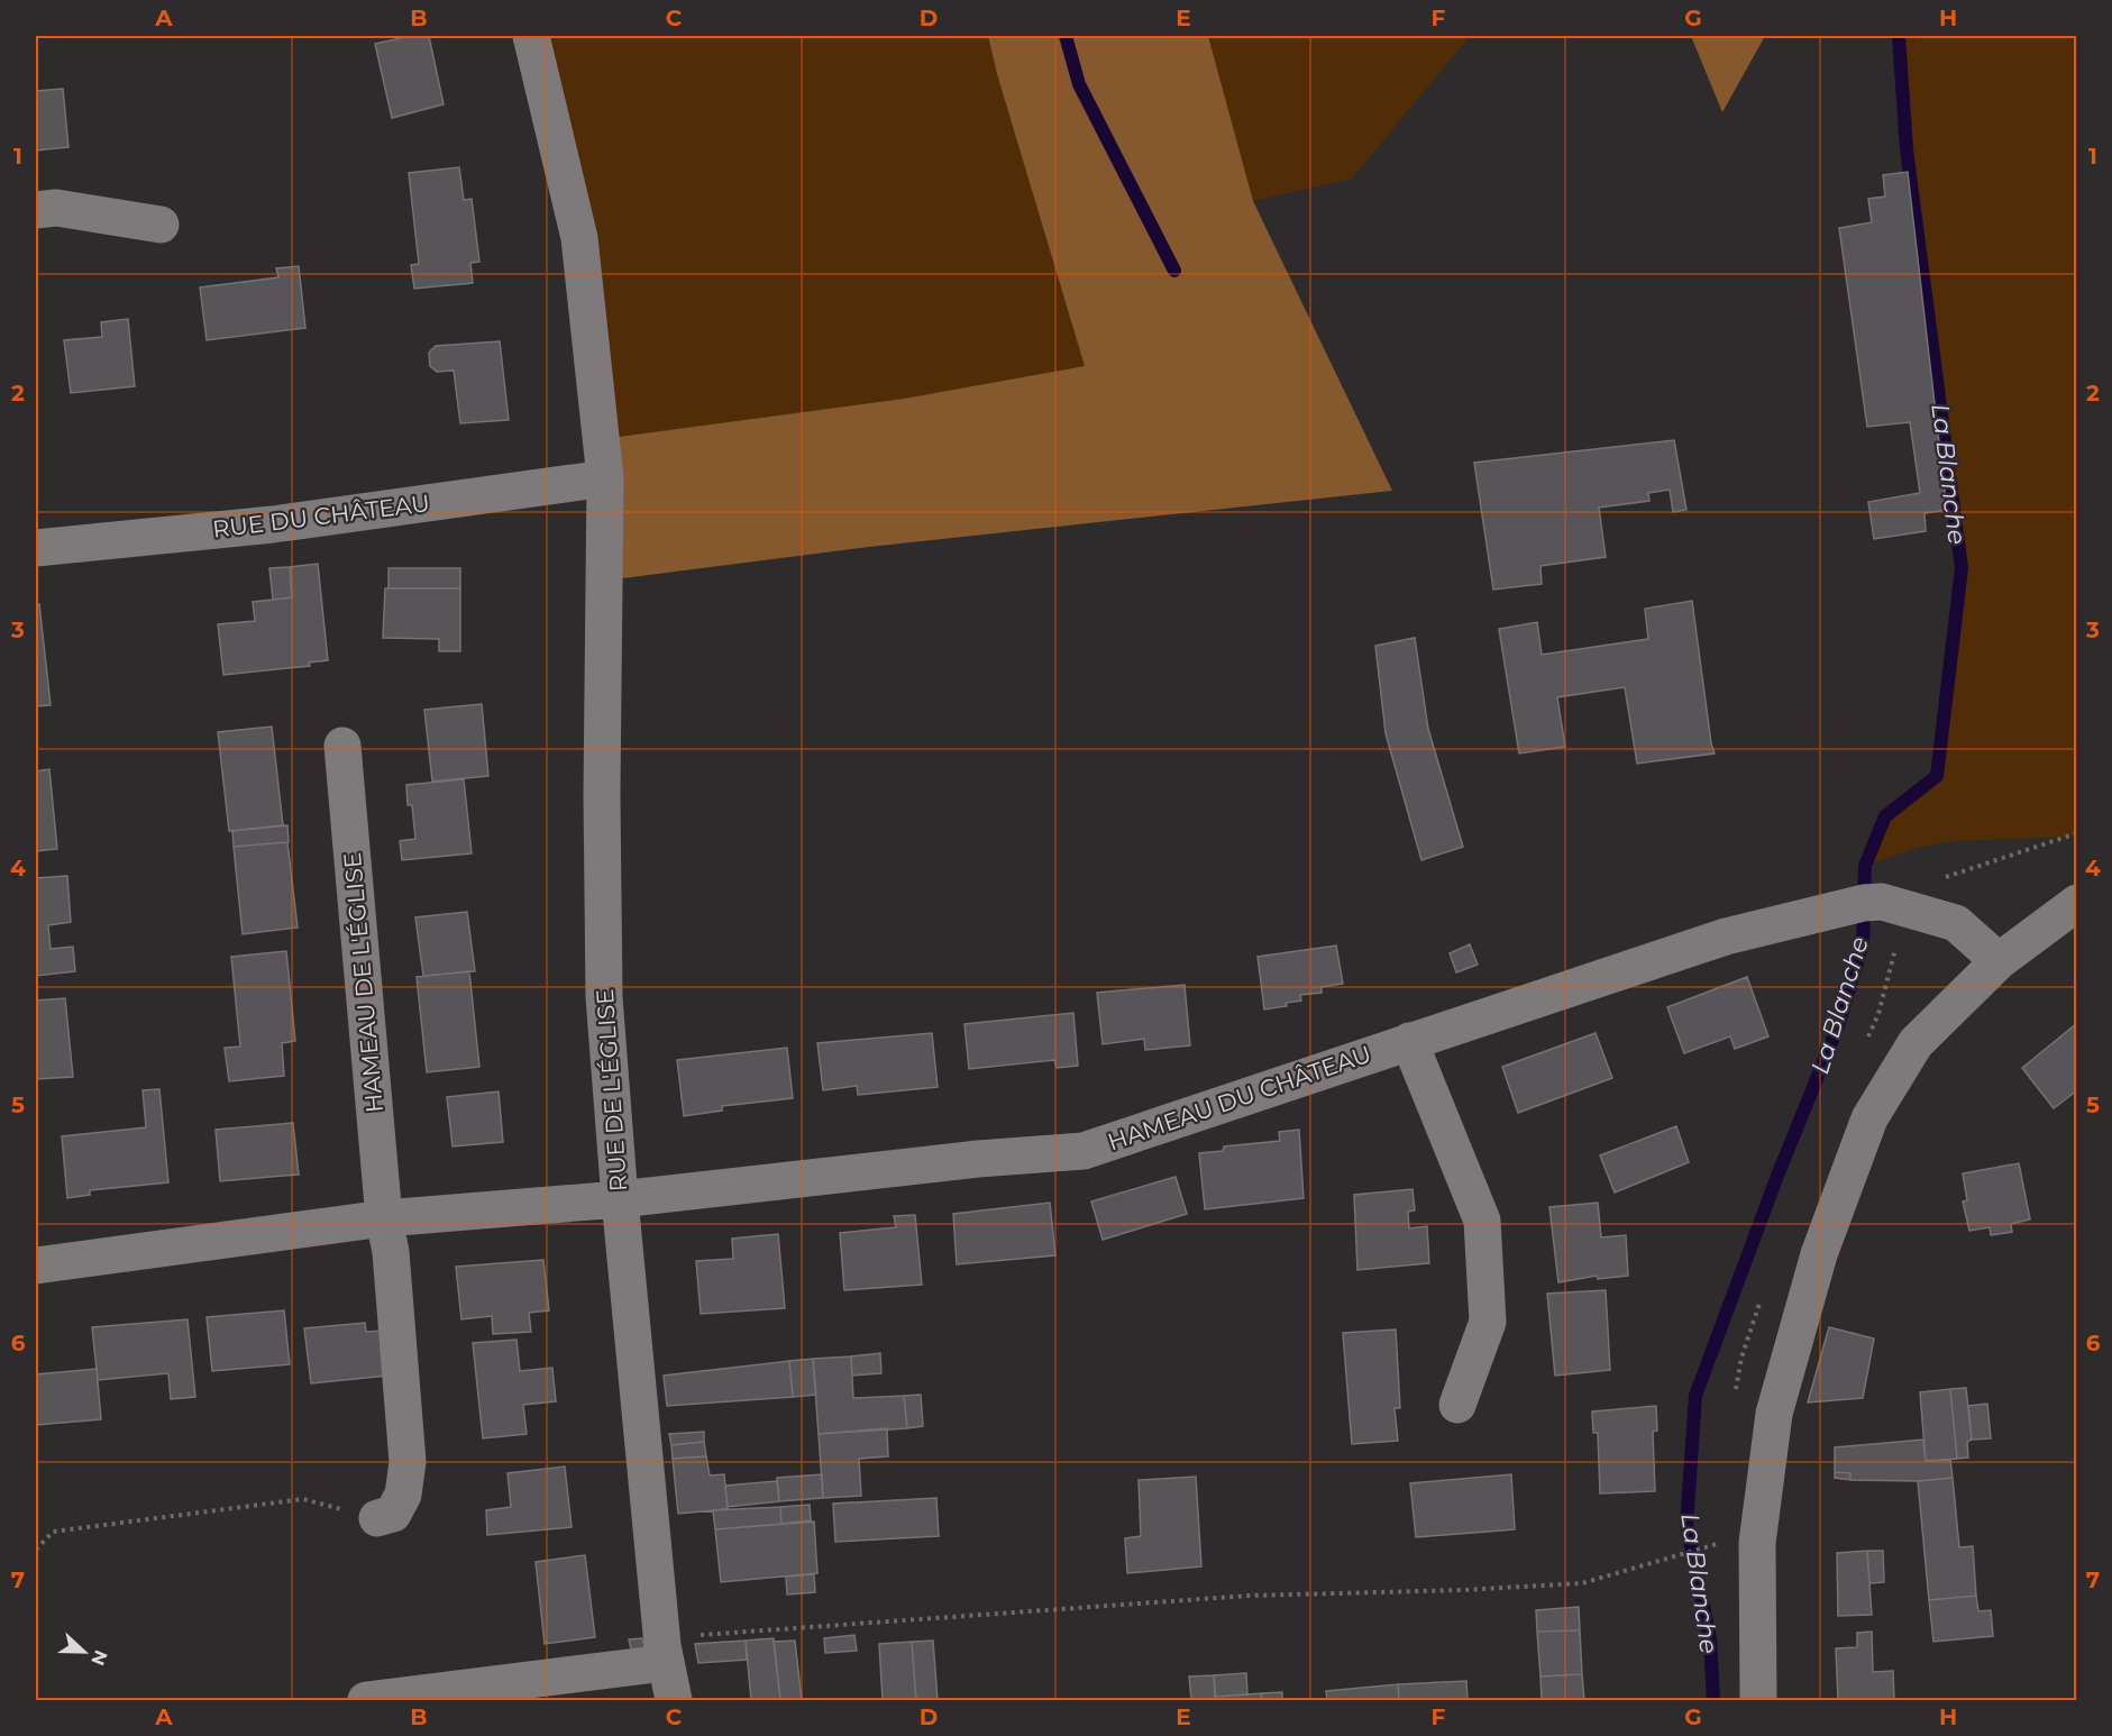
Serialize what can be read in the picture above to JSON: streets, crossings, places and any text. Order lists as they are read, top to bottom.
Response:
{
  "streets": {
    "street": [
      "RUE DU CHÂTEAU",
      "HAMEAU DE L'ÉGLISE",
      "RUE DE L'ÉGLISE",
      "HAMEAU DU CHÂTEAU"
    ]
  },
  "crossings": [
    ["RUE DU CHÂTEAU", "RUE DE L'ÉGLISE"],
    ["RUE DE L'ÉGLISE", "HAMEAU DU CHÂTEAU"]
  ],
  "water": ["La Blanche"],
  "north": "right",
  "grid": {
    "columns": [
      "A",
      "B",
      "C",
      "D",
      "E",
      "F",
      "G",
      "H"
    ],
    "rows": [
      "1",
      "2",
      "3",
      "4",
      "5",
      "6",
      "7"
    ]
  }
}
